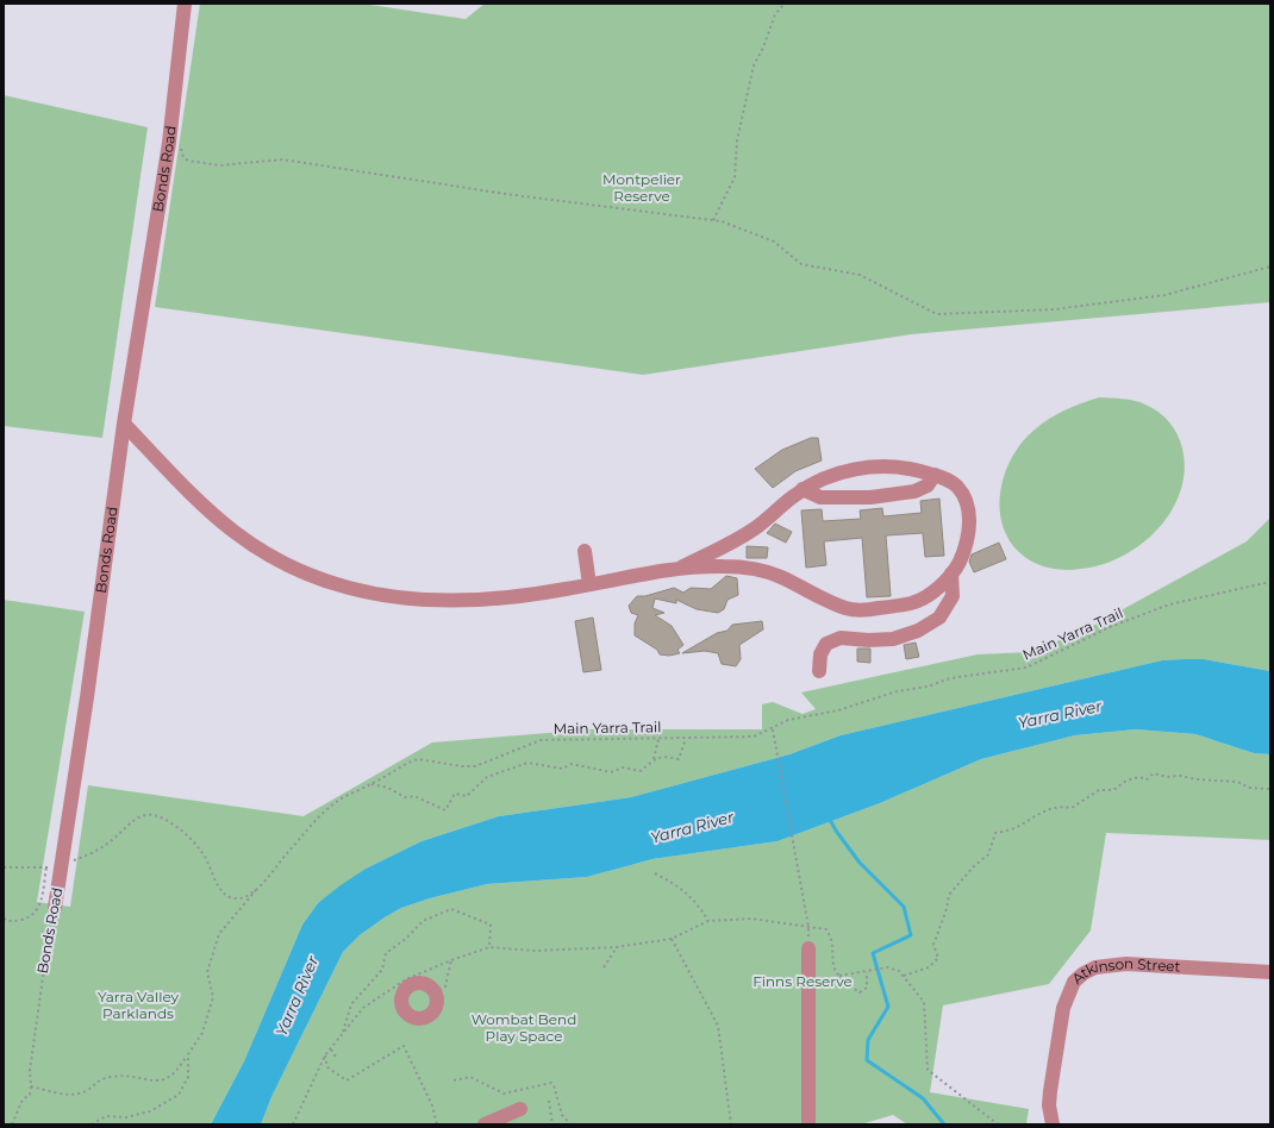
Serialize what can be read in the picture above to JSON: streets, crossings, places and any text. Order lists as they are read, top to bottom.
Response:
{
  "streets": {
    "street": ["Bonds Road", "Atkinson Street"],
    "path": ["Main Yarra Trail"]
  },
  "crossings": [
    ["Bonds Road", "Main Yarra Trail"]
  ],
  "water": ["Yarra River"],
  "parks": [
    "Montpelier Reserve",
    "Finns Reserve",
    "Yarra Valley Parklands",
    "Wombat Bend Play Space"
  ]
}
